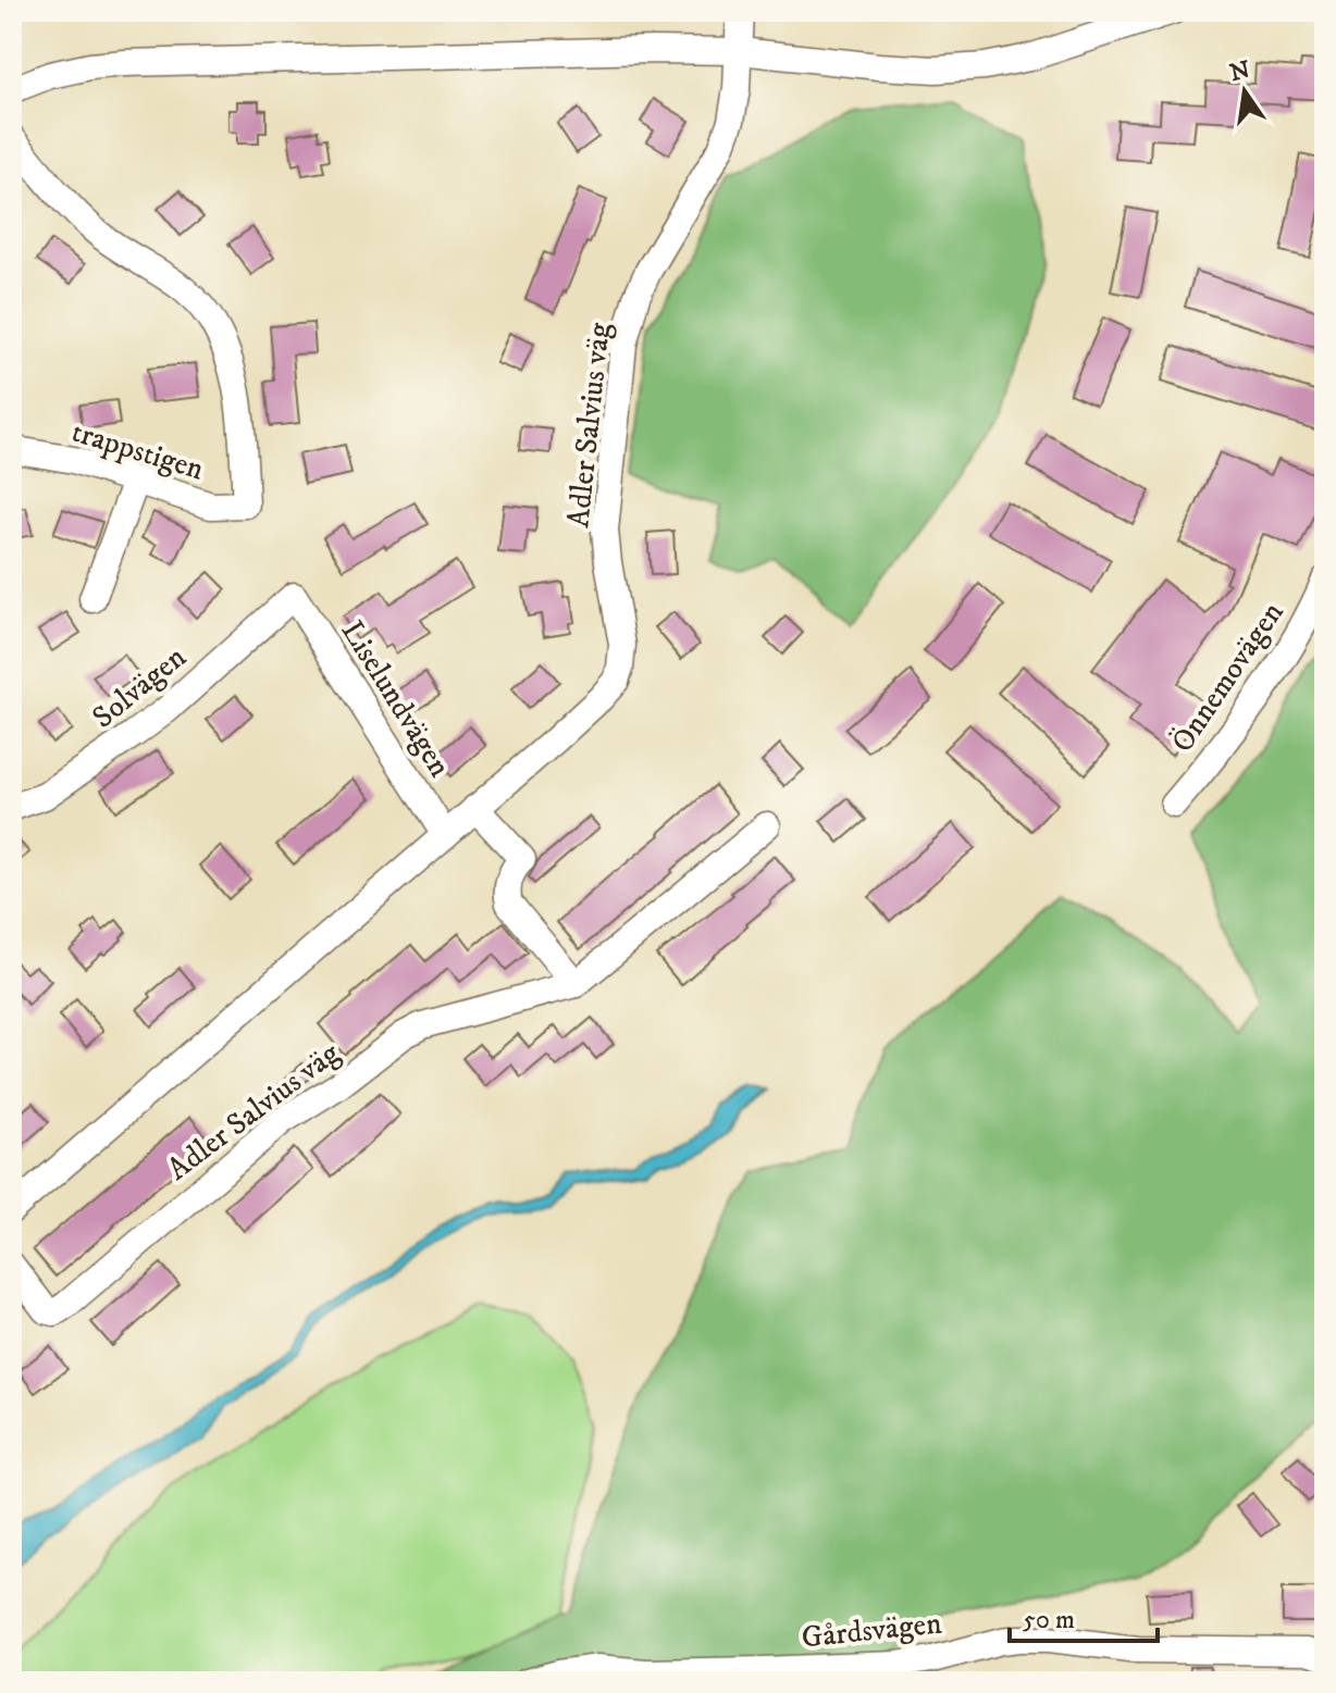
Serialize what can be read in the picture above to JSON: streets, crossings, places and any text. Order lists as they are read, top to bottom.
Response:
{
  "streets": {
    "street": [
      "Adler Salvius väg",
      "trappstigen",
      "Önnemovägen",
      "Solvägen",
      "Liselundvägen",
      "Gårdsvägen"
    ]
  },
  "crossings": [
    ["Adler Salvius väg", "Liselundvägen"],
    ["Solvägen", "Liselundvägen"]
  ],
  "scale_bar": "50 m",
  "north": "top"
}
